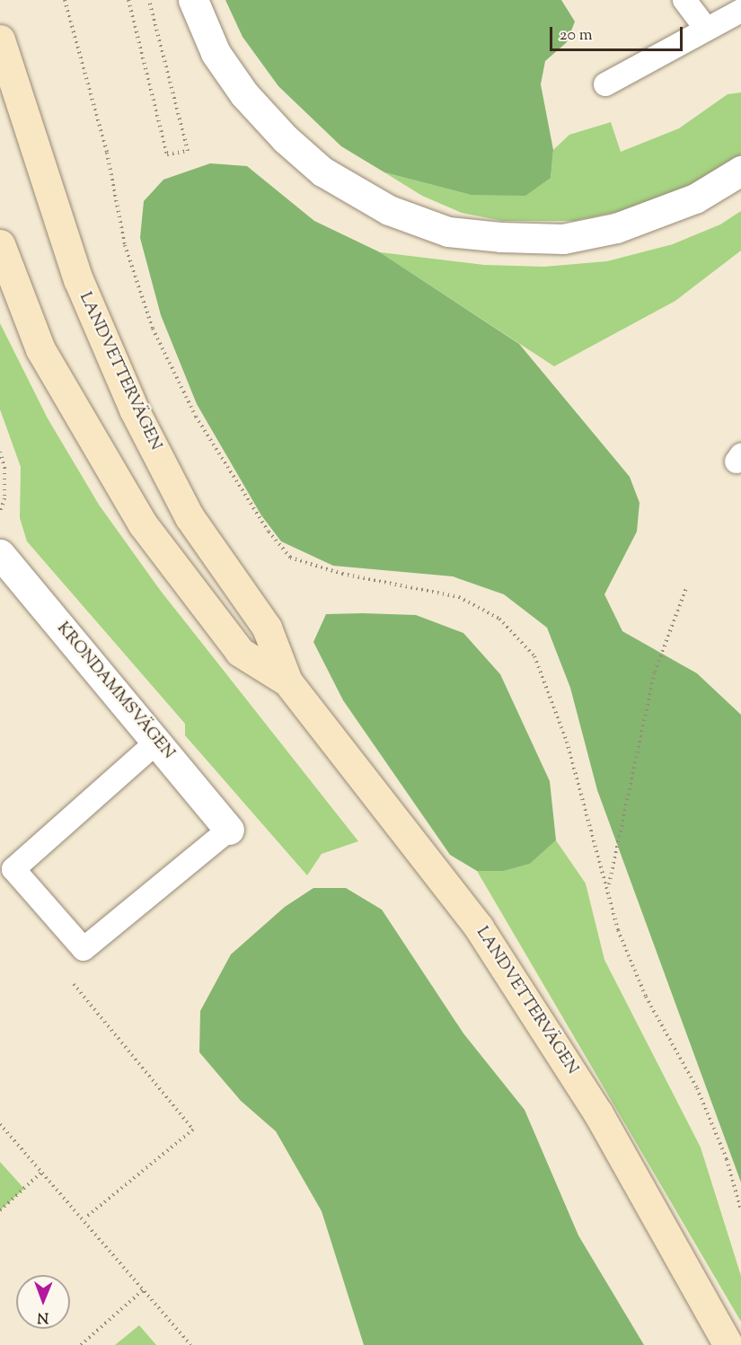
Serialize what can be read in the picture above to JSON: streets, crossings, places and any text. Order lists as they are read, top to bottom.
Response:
{
  "streets": {
    "street": ["LANDVETTERVÄGEN", "KRONDAMMSVÄGEN"]
  },
  "scale_bar": "20 m",
  "north": "bottom"
}
